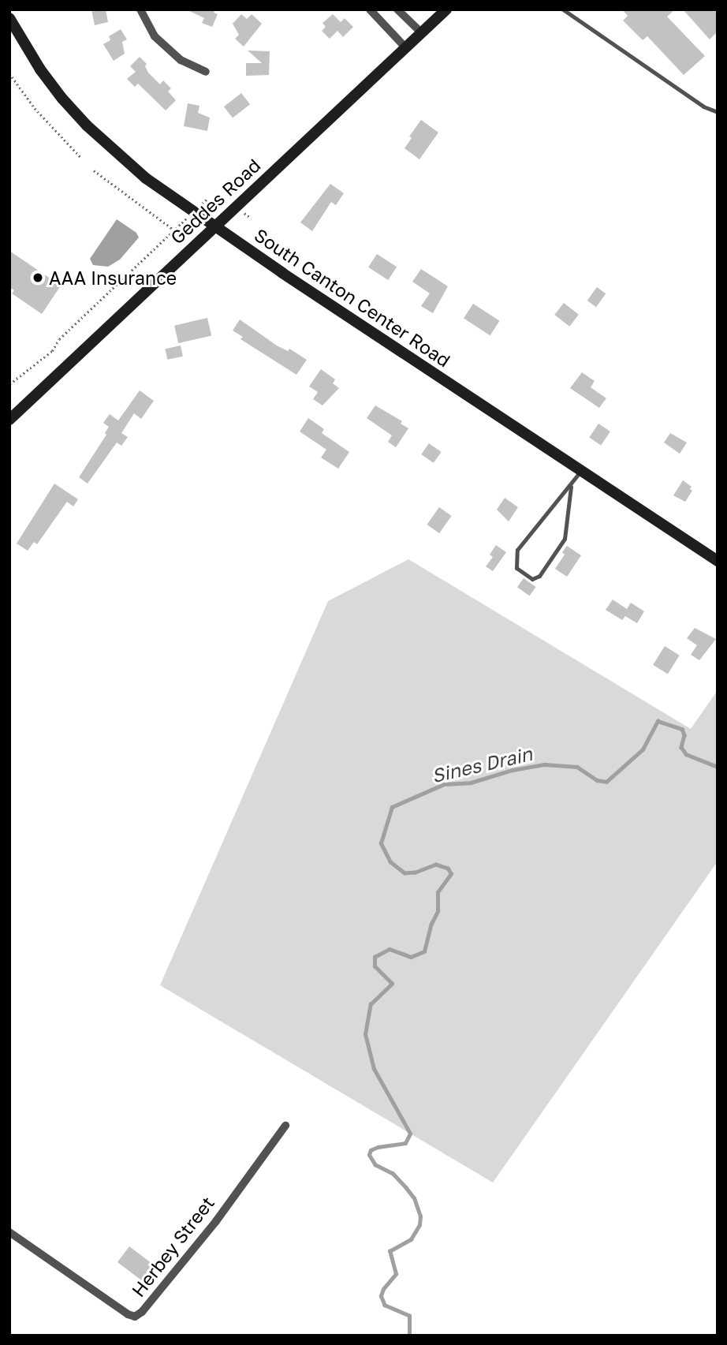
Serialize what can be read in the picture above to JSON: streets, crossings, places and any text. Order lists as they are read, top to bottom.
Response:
{
  "streets": {
    "main road": ["Geddes Road", "South Canton Center Road"],
    "street": ["Herbey Street"]
  },
  "crossings": [
    ["Geddes Road", "South Canton Center Road"]
  ],
  "water": ["Sines Drain"],
  "places": ["AAA Insurance"]
}
